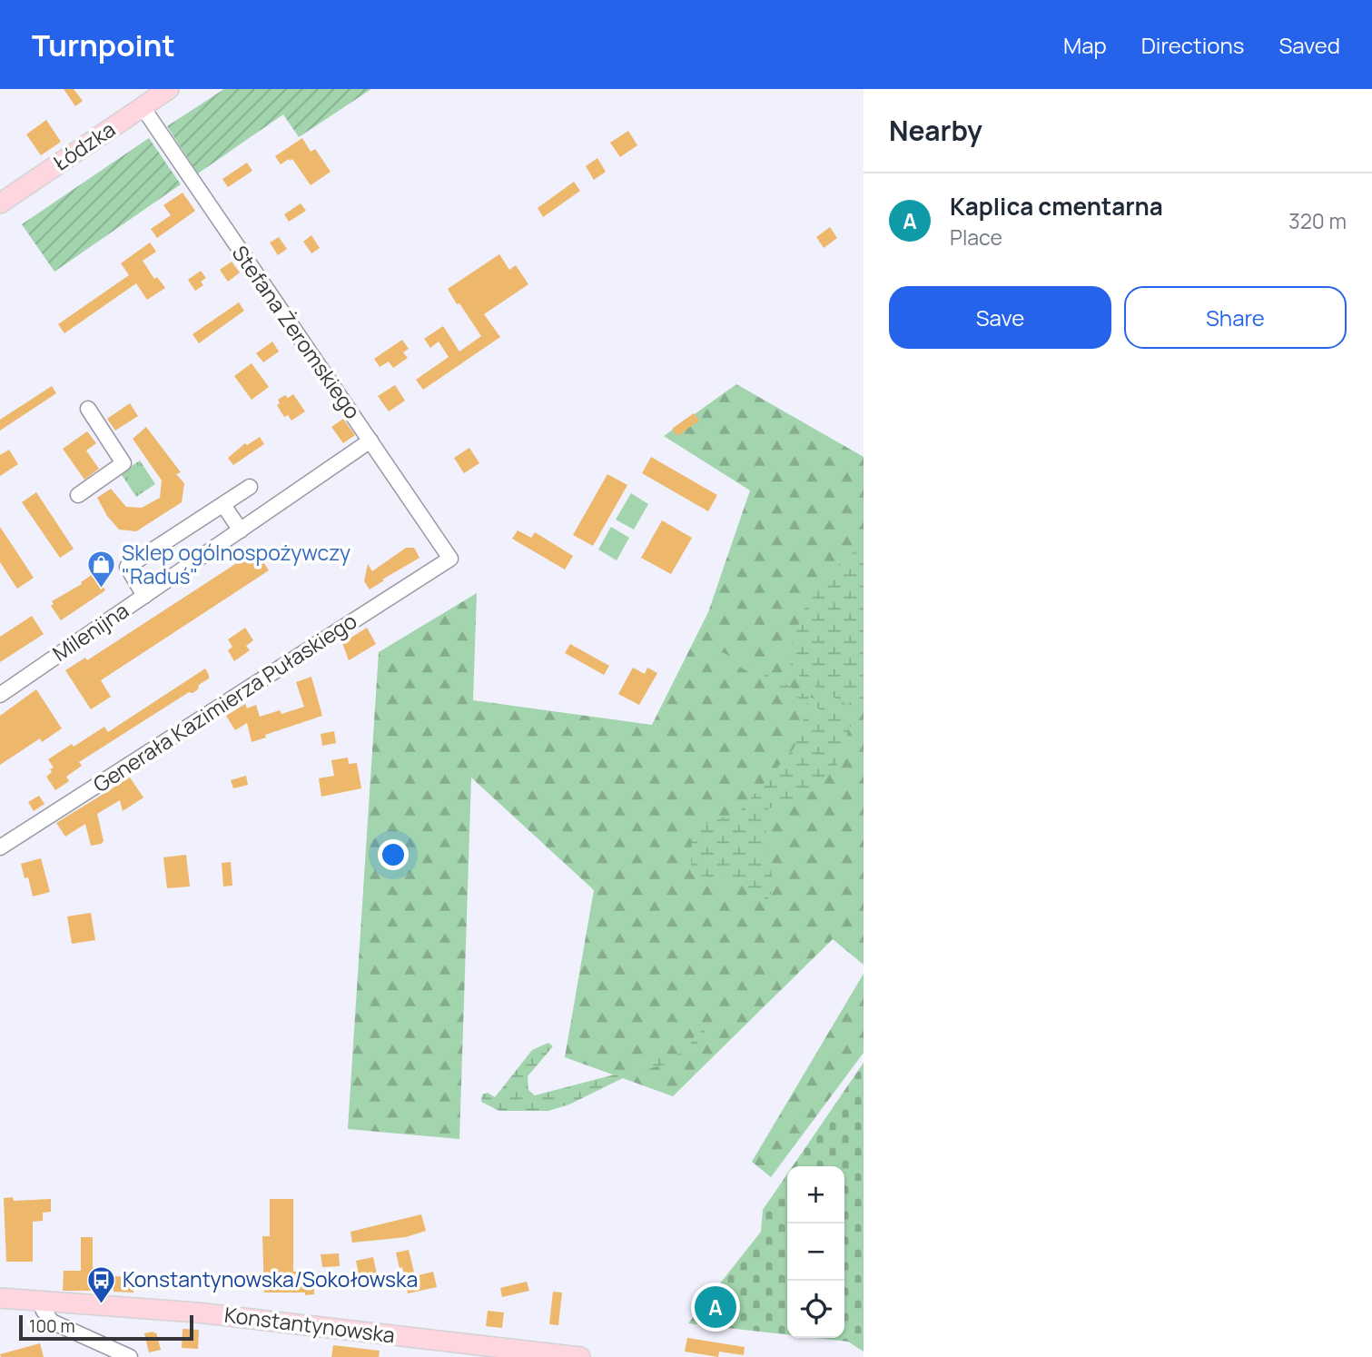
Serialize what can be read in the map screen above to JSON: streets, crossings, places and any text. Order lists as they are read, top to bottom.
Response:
{
  "streets": {
    "main road": ["Łódzka", "Konstantynowska"],
    "street": ["Stefana Żeromskiego", "Milenijna", "Generała Kazimierza Pułaskiego"]
  },
  "crossings": [
    ["Łódzka", "Stefana Żeromskiego"],
    ["Stefana Żeromskiego", "Milenijna"],
    ["Stefana Żeromskiego", "Generała Kazimierza Pułaskiego"]
  ],
  "places": {
    "shop": ["Sklep ogólnospożywczy \"Raduś\""],
    "bus stop": ["Konstantynowska/Sokołowska"]
  },
  "scale_bar": "100 m",
  "page": {
    "header": "Turnpoint",
    "nav": ["Map", "Directions", "Saved"],
    "heading": "Nearby",
    "list": [
      {
        "mark": "A",
        "name": "Kaplica cmentarna",
        "note": "Place",
        "value": "320 m"
      }
    ],
    "buttons": ["Save", "Share"],
    "map_buttons": ["+", "−"],
    "pins": "A",
    "scale": "100 m"
  }
}
